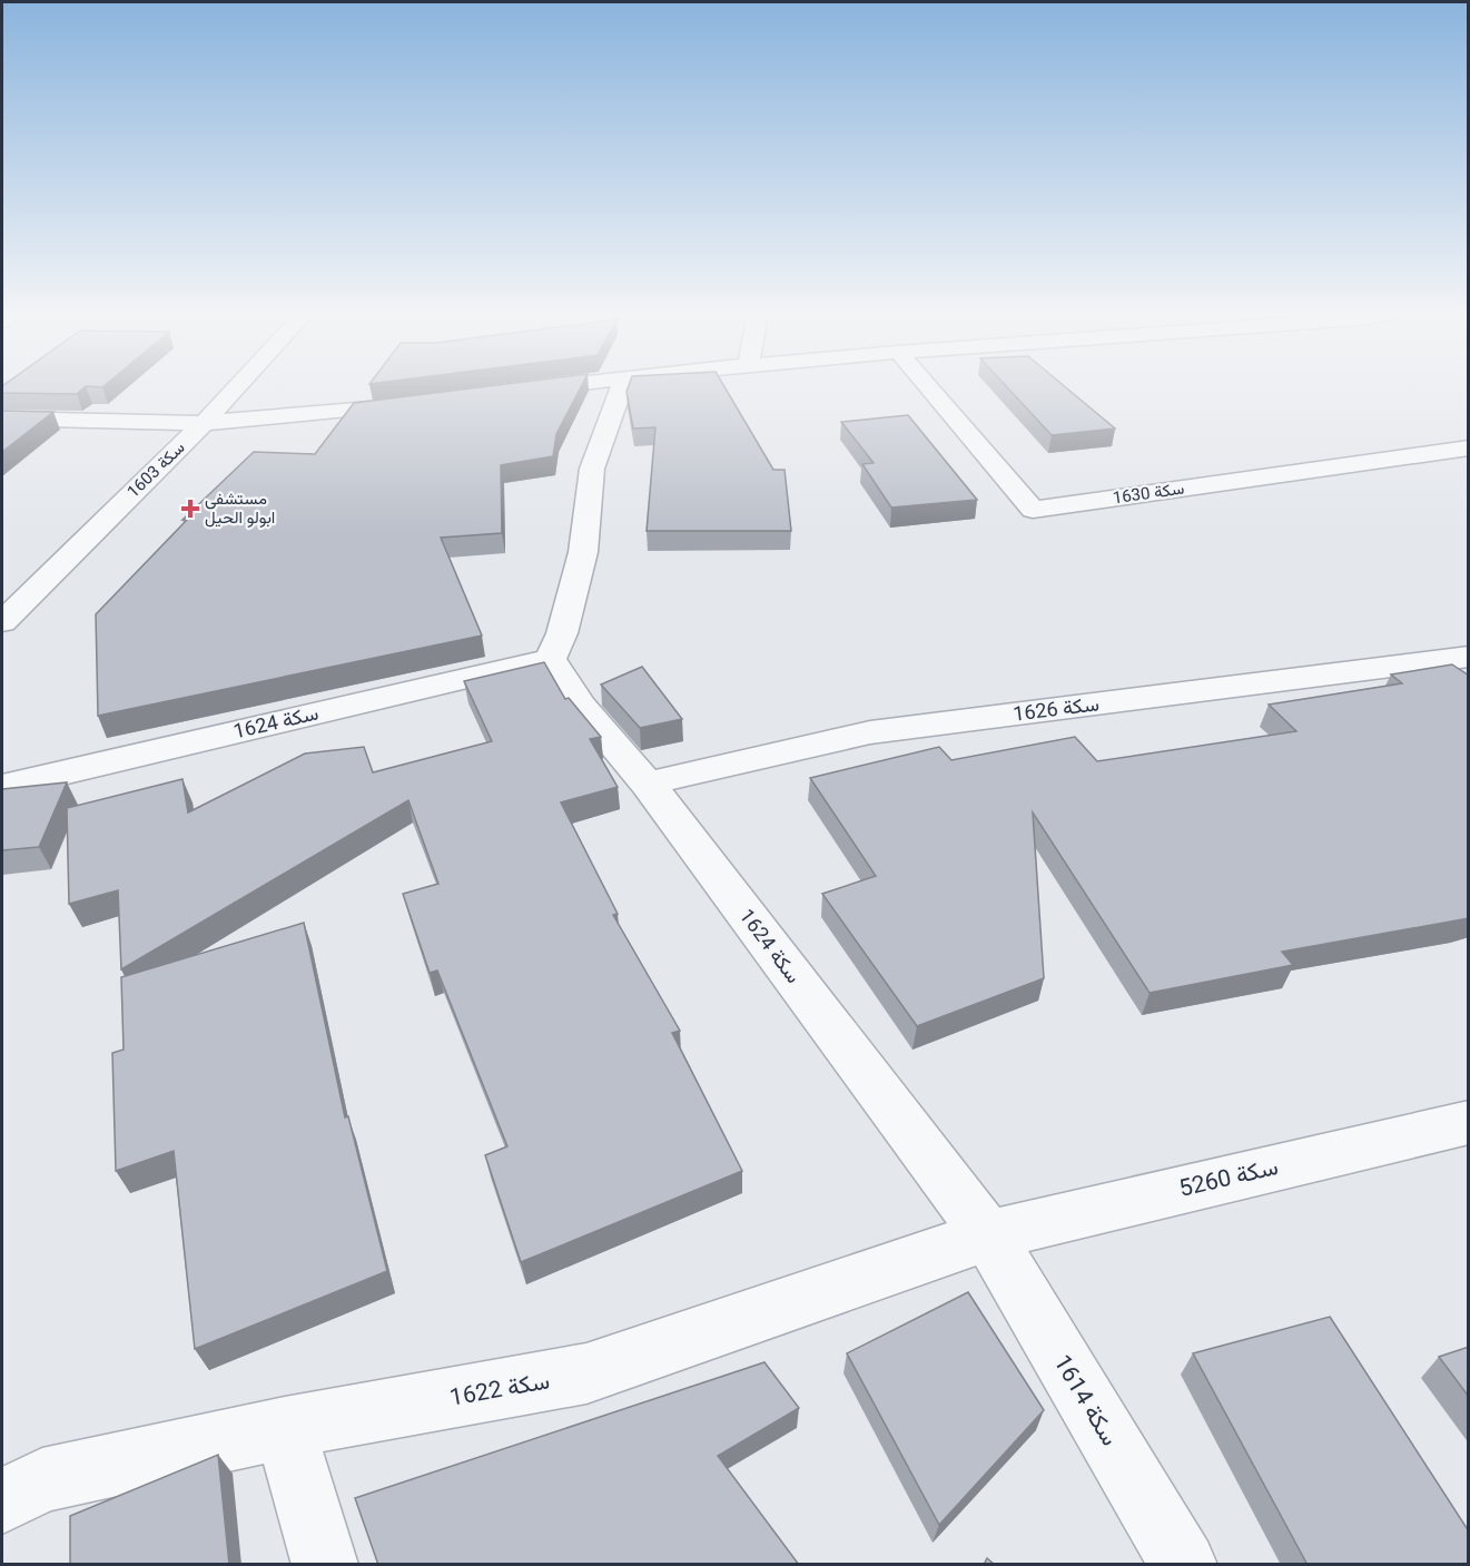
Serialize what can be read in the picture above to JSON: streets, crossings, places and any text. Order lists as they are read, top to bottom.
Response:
{
  "streets": {
    "street": [
      "سكة 1603",
      "سكة 1630",
      "سكة 1626",
      "سكة 1624",
      "سكة 5260",
      "سكة 1622",
      "سكة 1614"
    ]
  },
  "crossings": [
    ["سكة 1626", "سكة 1624"],
    ["سكة 1624", "سكة 5260"],
    ["سكة 1624", "سكة 1622"],
    ["سكة 1624", "سكة 1614"],
    ["سكة 5260", "سكة 1622"],
    ["سكة 5260", "سكة 1614"],
    ["سكة 1622", "سكة 1614"]
  ],
  "places": {
    "health": ["مستشفى ابولو الحيل"]
  }
}
